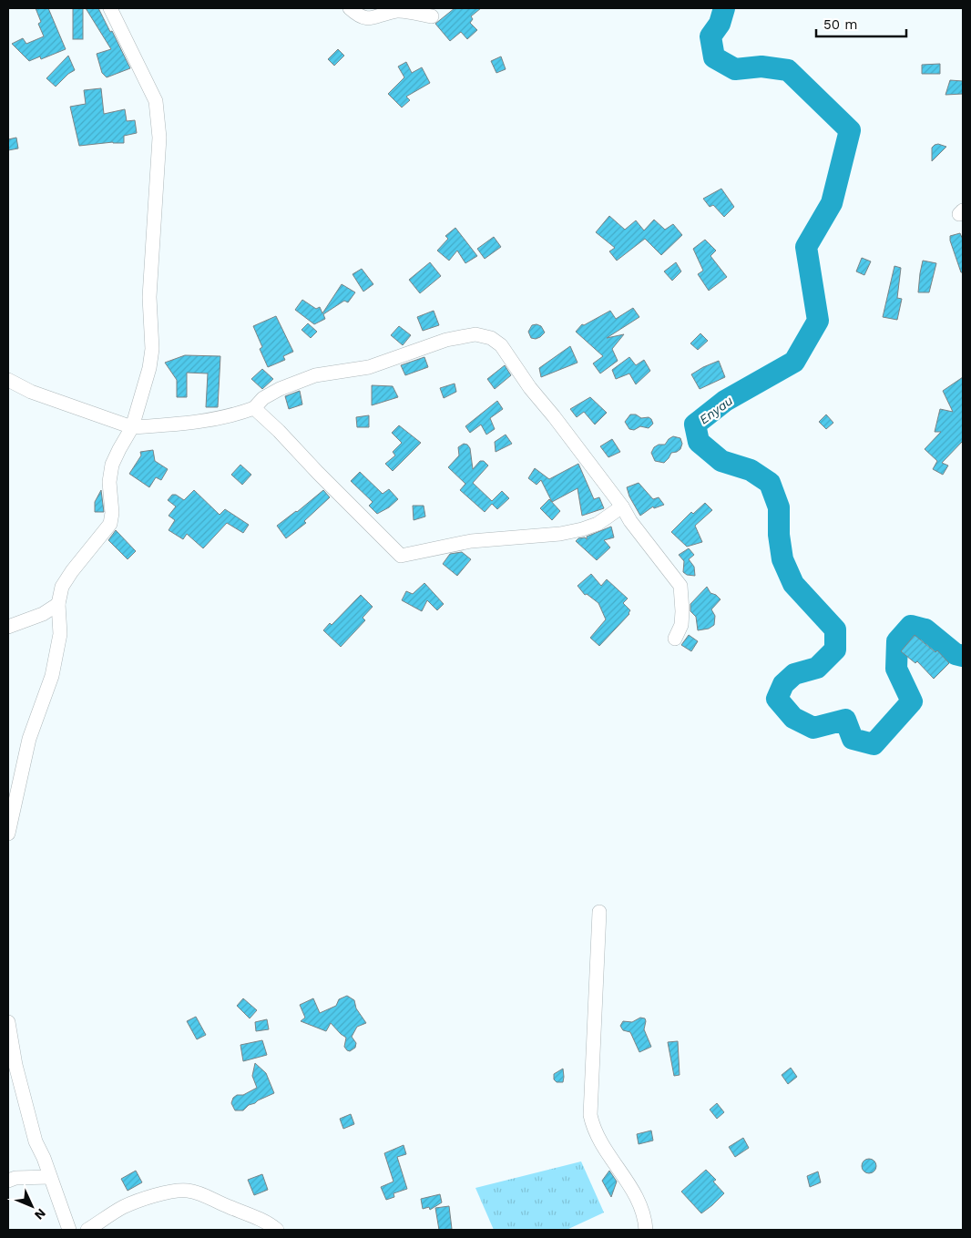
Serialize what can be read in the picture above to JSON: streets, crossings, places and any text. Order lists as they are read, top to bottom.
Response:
{
  "water": ["Enyau"],
  "scale_bar": "50 m",
  "north": "bottom right"
}
